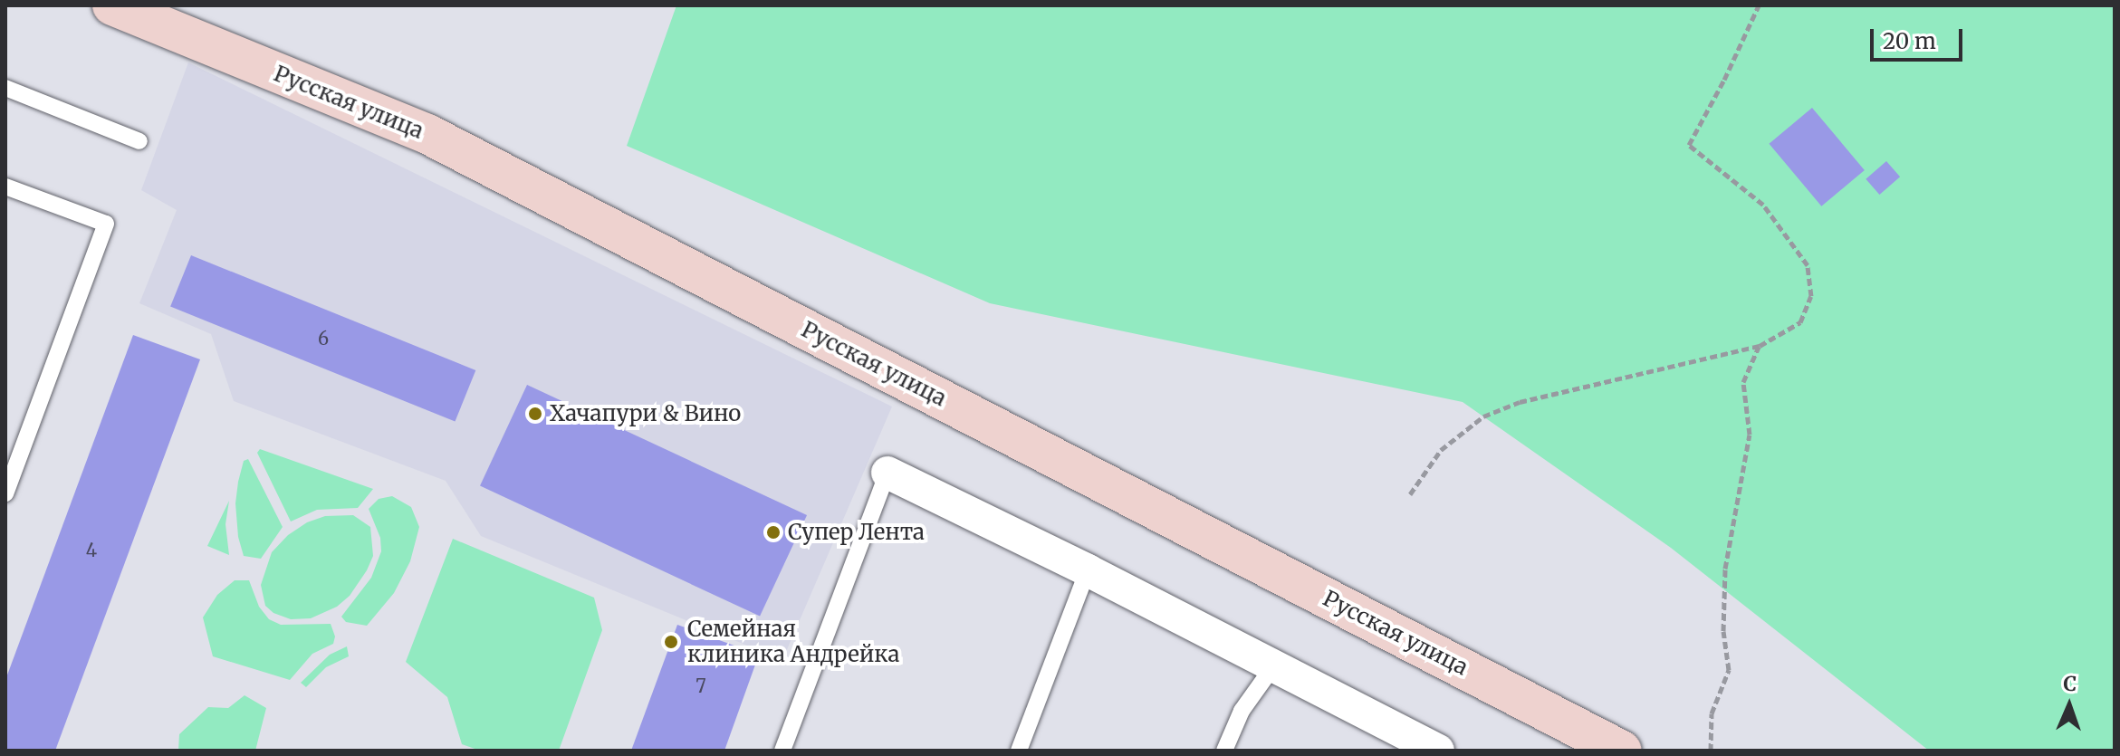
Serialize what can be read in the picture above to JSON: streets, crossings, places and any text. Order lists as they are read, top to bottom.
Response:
{
  "streets": {
    "street": ["Русская улица"]
  },
  "places": ["Хачапури & Вино", "Супер Лента", "Семейная клиника Андрейка"],
  "house_numbers": ["6", "4", "7"],
  "scale_bar": "20 m",
  "north": "top"
}
